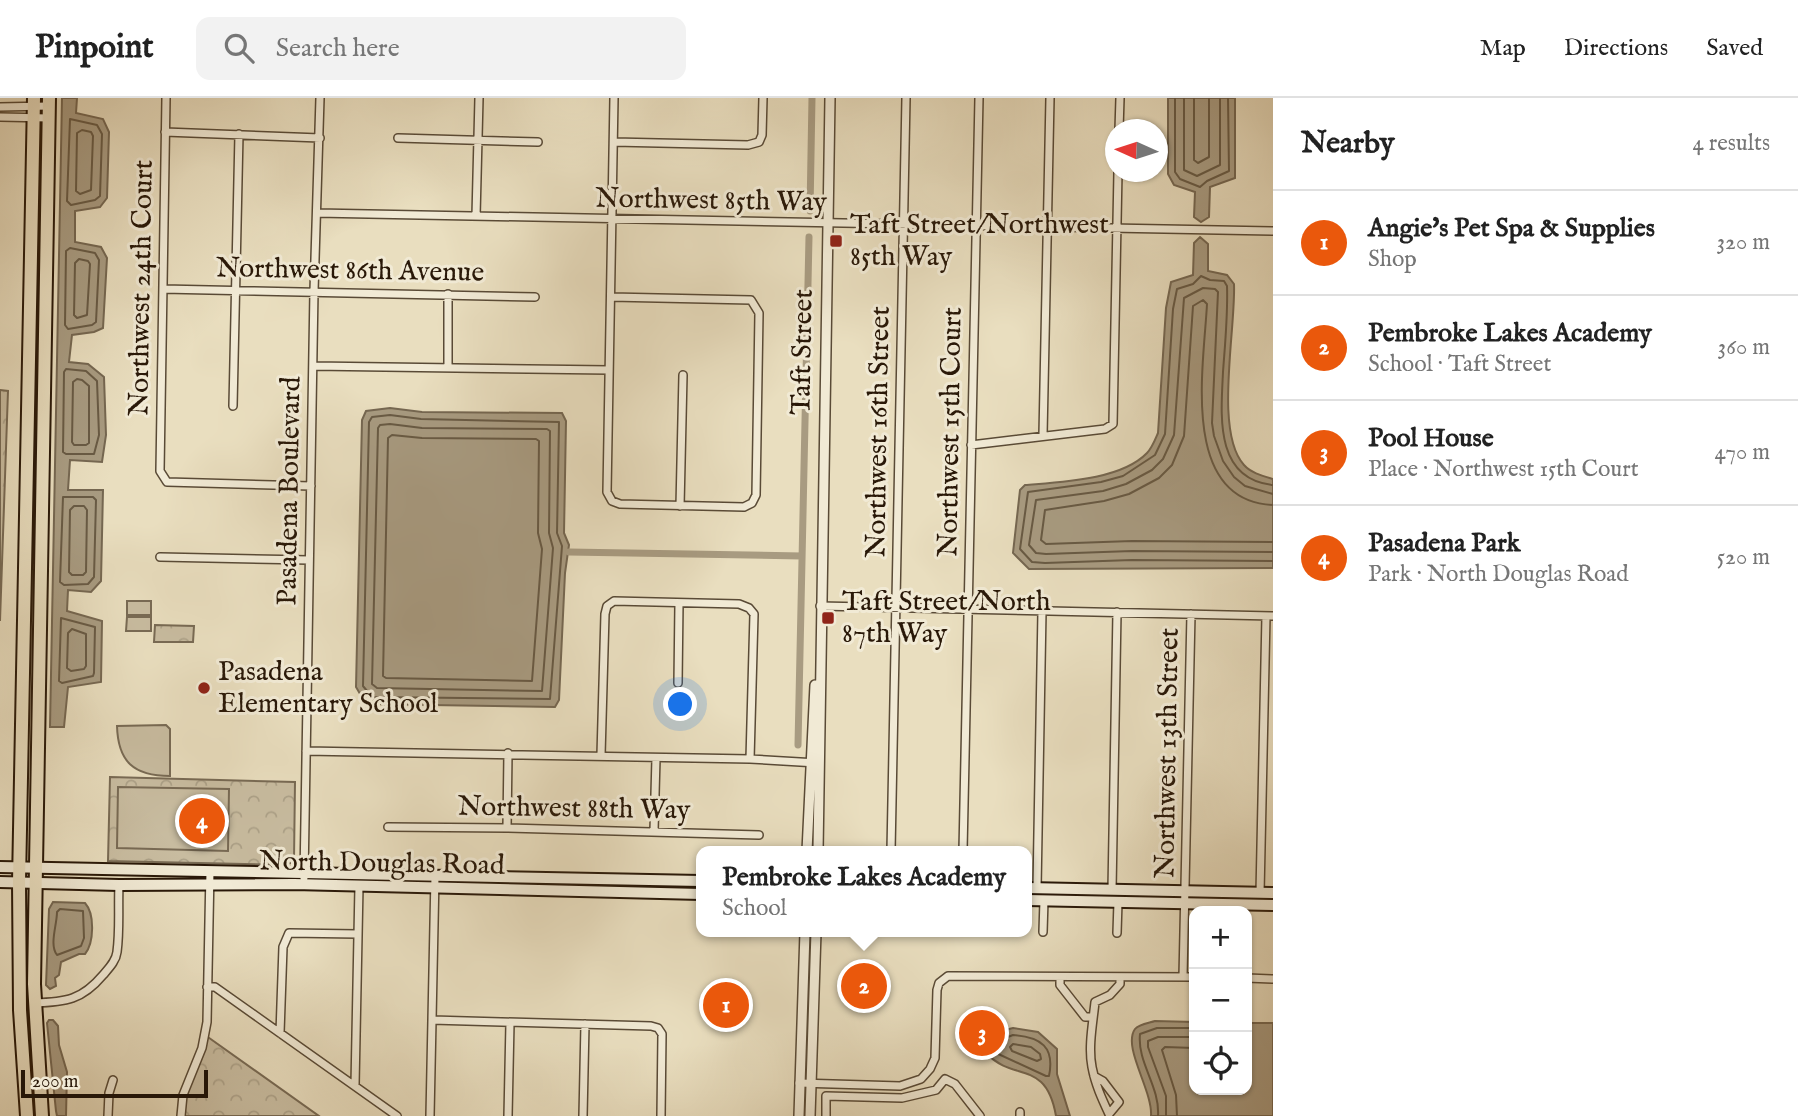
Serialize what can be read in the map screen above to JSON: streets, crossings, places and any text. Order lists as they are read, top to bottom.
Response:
{
  "streets": {
    "main road": ["North Douglas Road"],
    "street": [
      "Northwest 85th Way",
      "Northwest 86th Avenue",
      "Northwest 24th Court",
      "Taft Street",
      "Northwest 16th Street",
      "Northwest 15th Court",
      "Pasadena Boulevard",
      "Northwest 13th Street",
      "Northwest 88th Way"
    ]
  },
  "crossings": [
    ["Northwest 85th Way", "Taft Street"],
    ["Northwest 85th Way", "Northwest 16th Street"],
    ["Northwest 85th Way", "Northwest 15th Court"],
    ["Northwest 85th Way", "Pasadena Boulevard"],
    ["Northwest 86th Avenue", "Northwest 24th Court"],
    ["Northwest 86th Avenue", "Pasadena Boulevard"],
    ["Northwest 24th Court", "Pasadena Boulevard"],
    ["Pasadena Boulevard", "North Douglas Road"]
  ],
  "places": {
    "transit": ["Taft Street/Northwest 85th Way", "Taft Street/North 87th Way"],
    "other": ["Pasadena Elementary School"]
  },
  "scale_bar": "200 m",
  "north": "left",
  "page": {
    "header": "Pinpoint",
    "search": "Search here",
    "nav": ["Map", "Directions", "Saved"],
    "heading": ["Nearby", "4 results"],
    "list": [
      {
        "mark": "1",
        "name": "Angie's Pet Spa & Supplies",
        "note": "Shop",
        "value": "320 m"
      },
      {
        "mark": "2",
        "name": "Pembroke Lakes Academy",
        "note": "School · Taft Street",
        "value": "360 m"
      },
      {
        "mark": "3",
        "name": "Pool House",
        "note": "Place · Northwest 15th Court",
        "value": "470 m"
      },
      {
        "mark": "4",
        "name": "Pasadena Park",
        "note": "Park · North Douglas Road",
        "value": "520 m"
      }
    ],
    "pins": [
      "4",
      "2",
      "1",
      "3"
    ],
    "popup": ["Pembroke Lakes Academy", "School"],
    "map_buttons": ["+", "−"],
    "scale": "200 m"
  }
}
